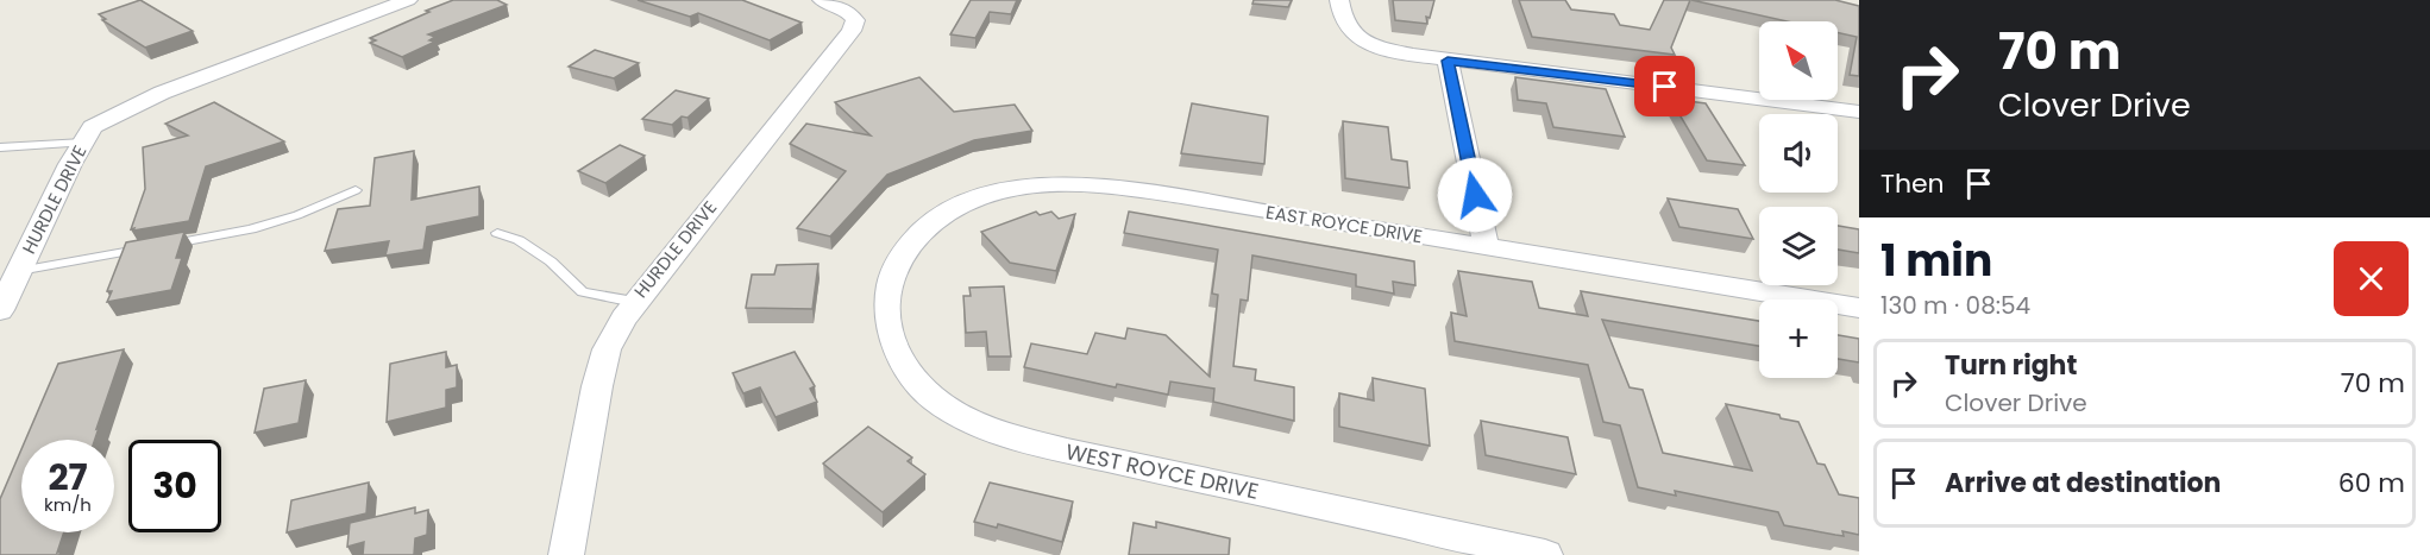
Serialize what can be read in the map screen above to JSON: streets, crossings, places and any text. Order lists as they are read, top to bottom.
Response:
{
  "streets": {
    "street": ["HURDLE DRIVE", "EAST ROYCE DRIVE", "WEST ROYCE DRIVE"]
  },
  "crossings": [
    ["EAST ROYCE DRIVE", "WEST ROYCE DRIVE"]
  ],
  "north": "top left",
  "page": {
    "turn": ["70 m", "Clover Drive"],
    "map_buttons": "+",
    "then": "Then",
    "heading": ["1 min", "130 m · 08:54"],
    "list": [
      {
        "name": "Turn right",
        "note": "Clover Drive",
        "value": "70 m"
      },
      {
        "name": "Arrive at destination",
        "value": "60 m"
      }
    ],
    "speed": "27 km/h",
    "limit": "30"
  }
}
